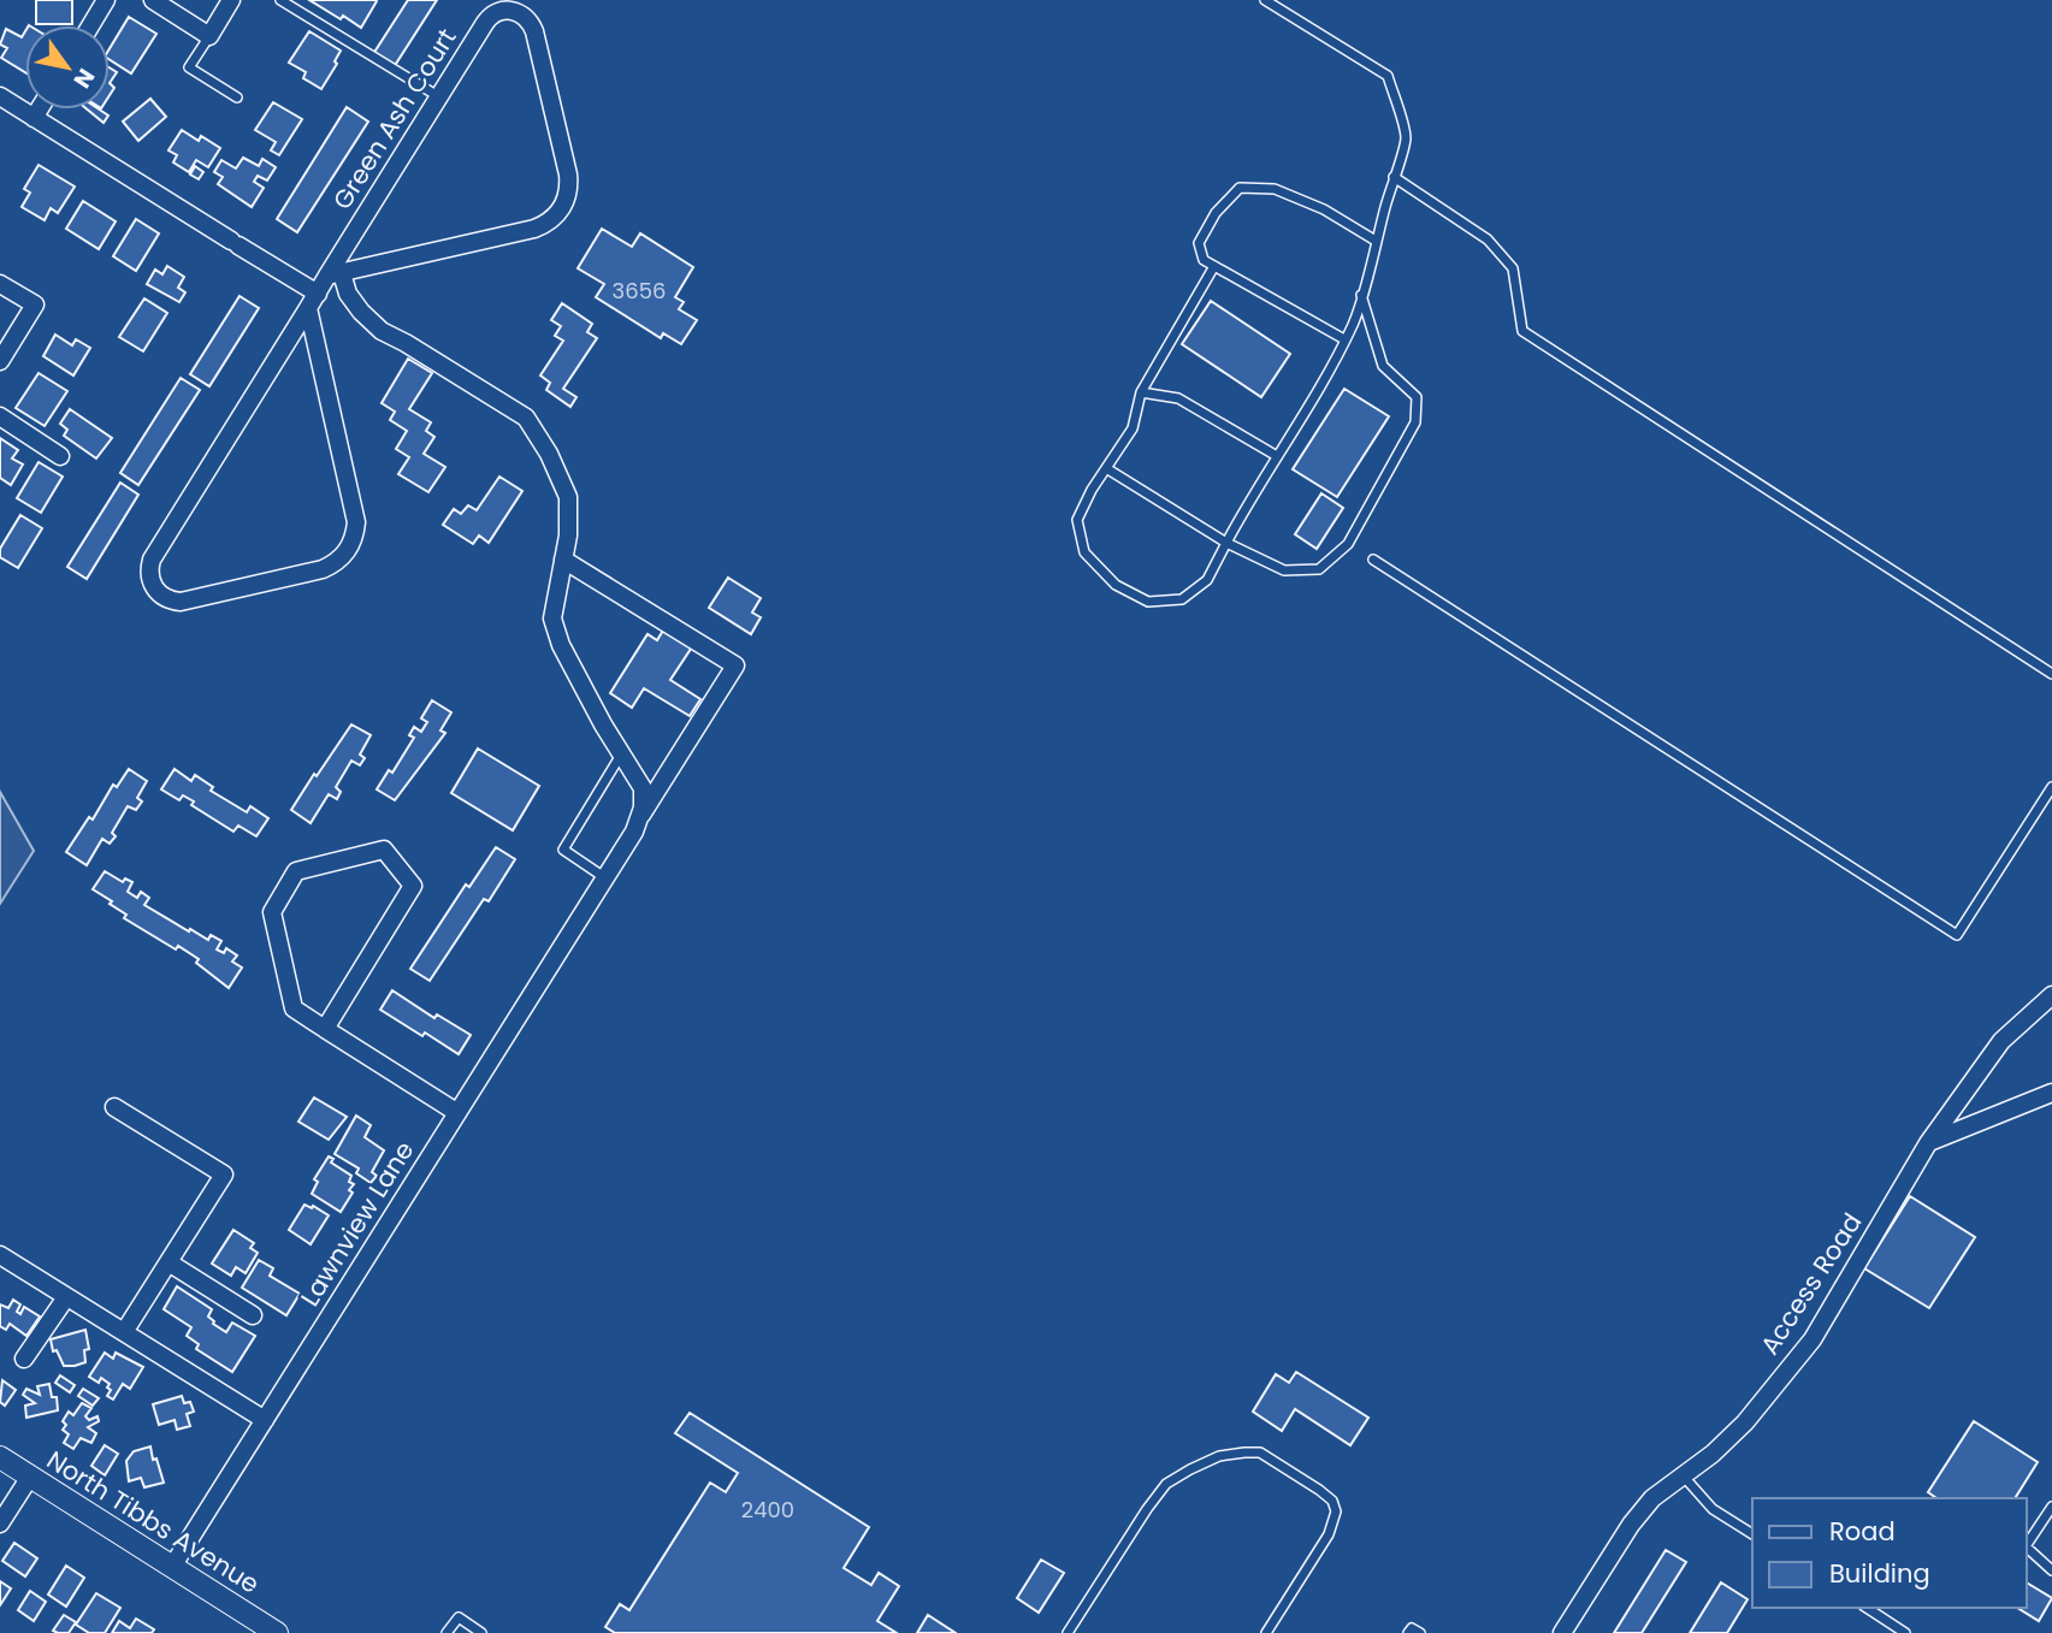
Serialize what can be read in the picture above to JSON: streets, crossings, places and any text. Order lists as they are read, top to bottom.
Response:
{
  "streets": {
    "street": [
      "Green Ash Court",
      "Lawnview Lane",
      "Access Road",
      "North Tibbs Avenue"
    ]
  },
  "crossings": [
    ["Lawnview Lane", "North Tibbs Avenue"]
  ],
  "house_numbers": ["3656", "2400"],
  "legend": ["Road", "Building"],
  "north": "bottom right"
}
